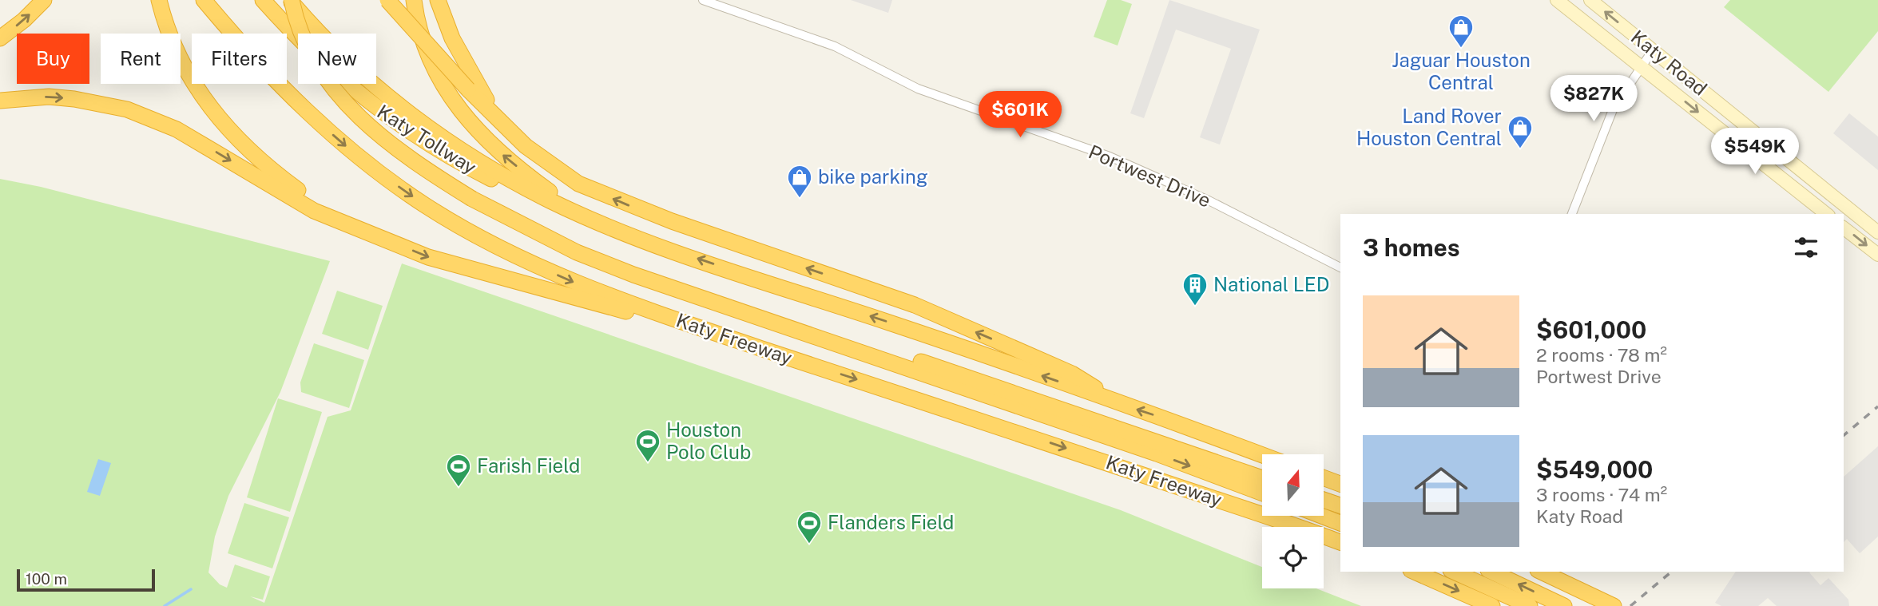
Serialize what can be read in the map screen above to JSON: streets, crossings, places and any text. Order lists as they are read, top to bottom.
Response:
{
  "streets": {
    "highway": ["Katy Tollway", "Katy Freeway"],
    "main road": ["Katy Road"],
    "street": ["Portwest Drive"]
  },
  "places": {
    "shop": ["Jaguar Houston Central", "Land Rover Houston Central", "bike parking"],
    "building": ["National LED"],
    "sports": ["Houston Polo Club", "Farish Field", "Flanders Field"]
  },
  "scale_bar": "100 m",
  "north": "top",
  "page": {
    "chip": [
      "Buy",
      "Rent",
      "Filters",
      "New"
    ],
    "price": ["$827K", "$601K", "$549K"],
    "heading": "3 homes",
    "list": [
      {
        "name": "$601,000",
        "note": "2 rooms · 78 m² · Portwest Drive"
      },
      {
        "name": "$549,000",
        "note": "3 rooms · 74 m² · Katy Road"
      }
    ],
    "scale": "100 m"
  }
}
